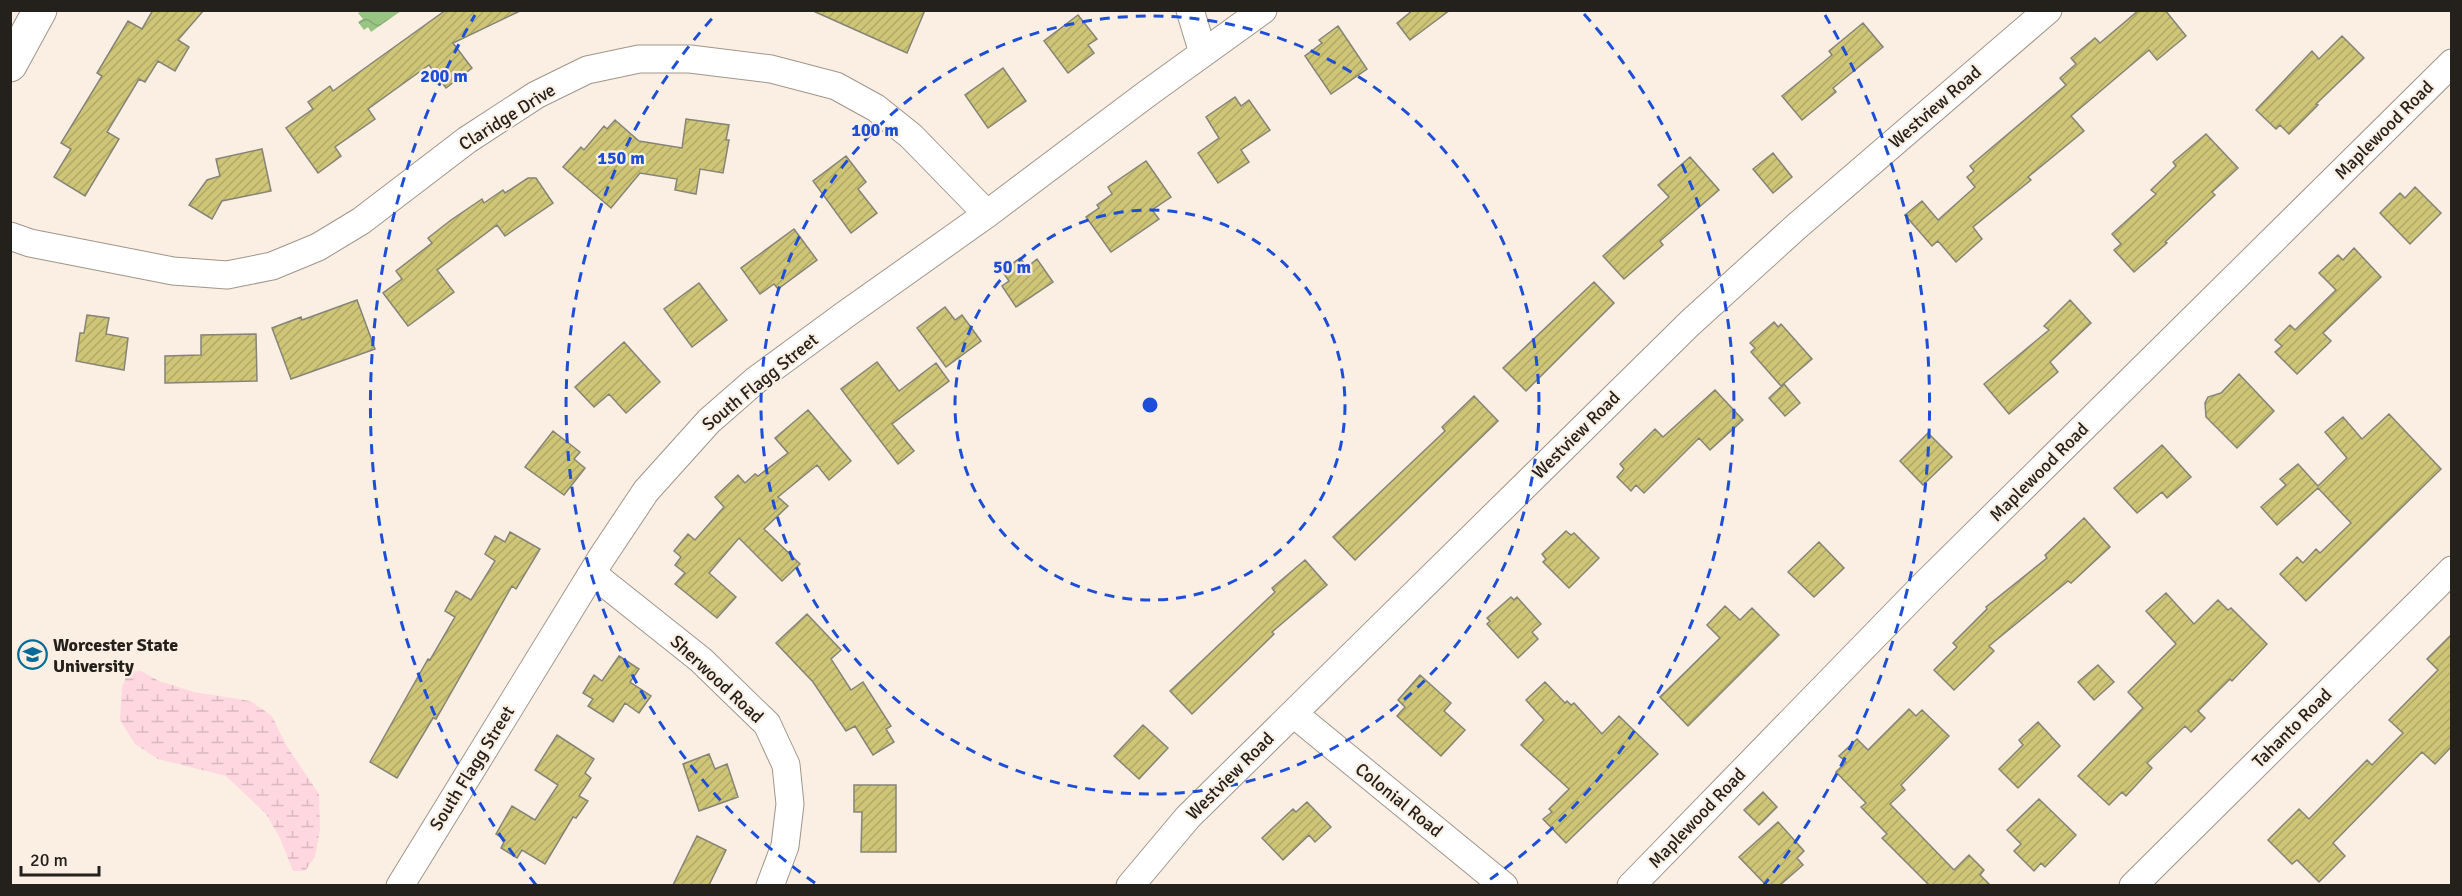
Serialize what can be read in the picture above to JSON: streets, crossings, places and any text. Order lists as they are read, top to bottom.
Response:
{
  "streets": {
    "street": [
      "Westview Road",
      "Claridge Drive",
      "Maplewood Road",
      "South Flagg Street",
      "Sherwood Road",
      "Tahanto Road",
      "Colonial Road"
    ]
  },
  "crossings": [
    ["Westview Road", "Colonial Road"],
    ["Claridge Drive", "South Flagg Street"],
    ["South Flagg Street", "Sherwood Road"]
  ],
  "places": {
    "school or university": ["Worcester State University"]
  },
  "scale_bar": "20 m",
  "rings": [
    "200 m",
    "100 m",
    "150 m",
    "50 m"
  ]
}
